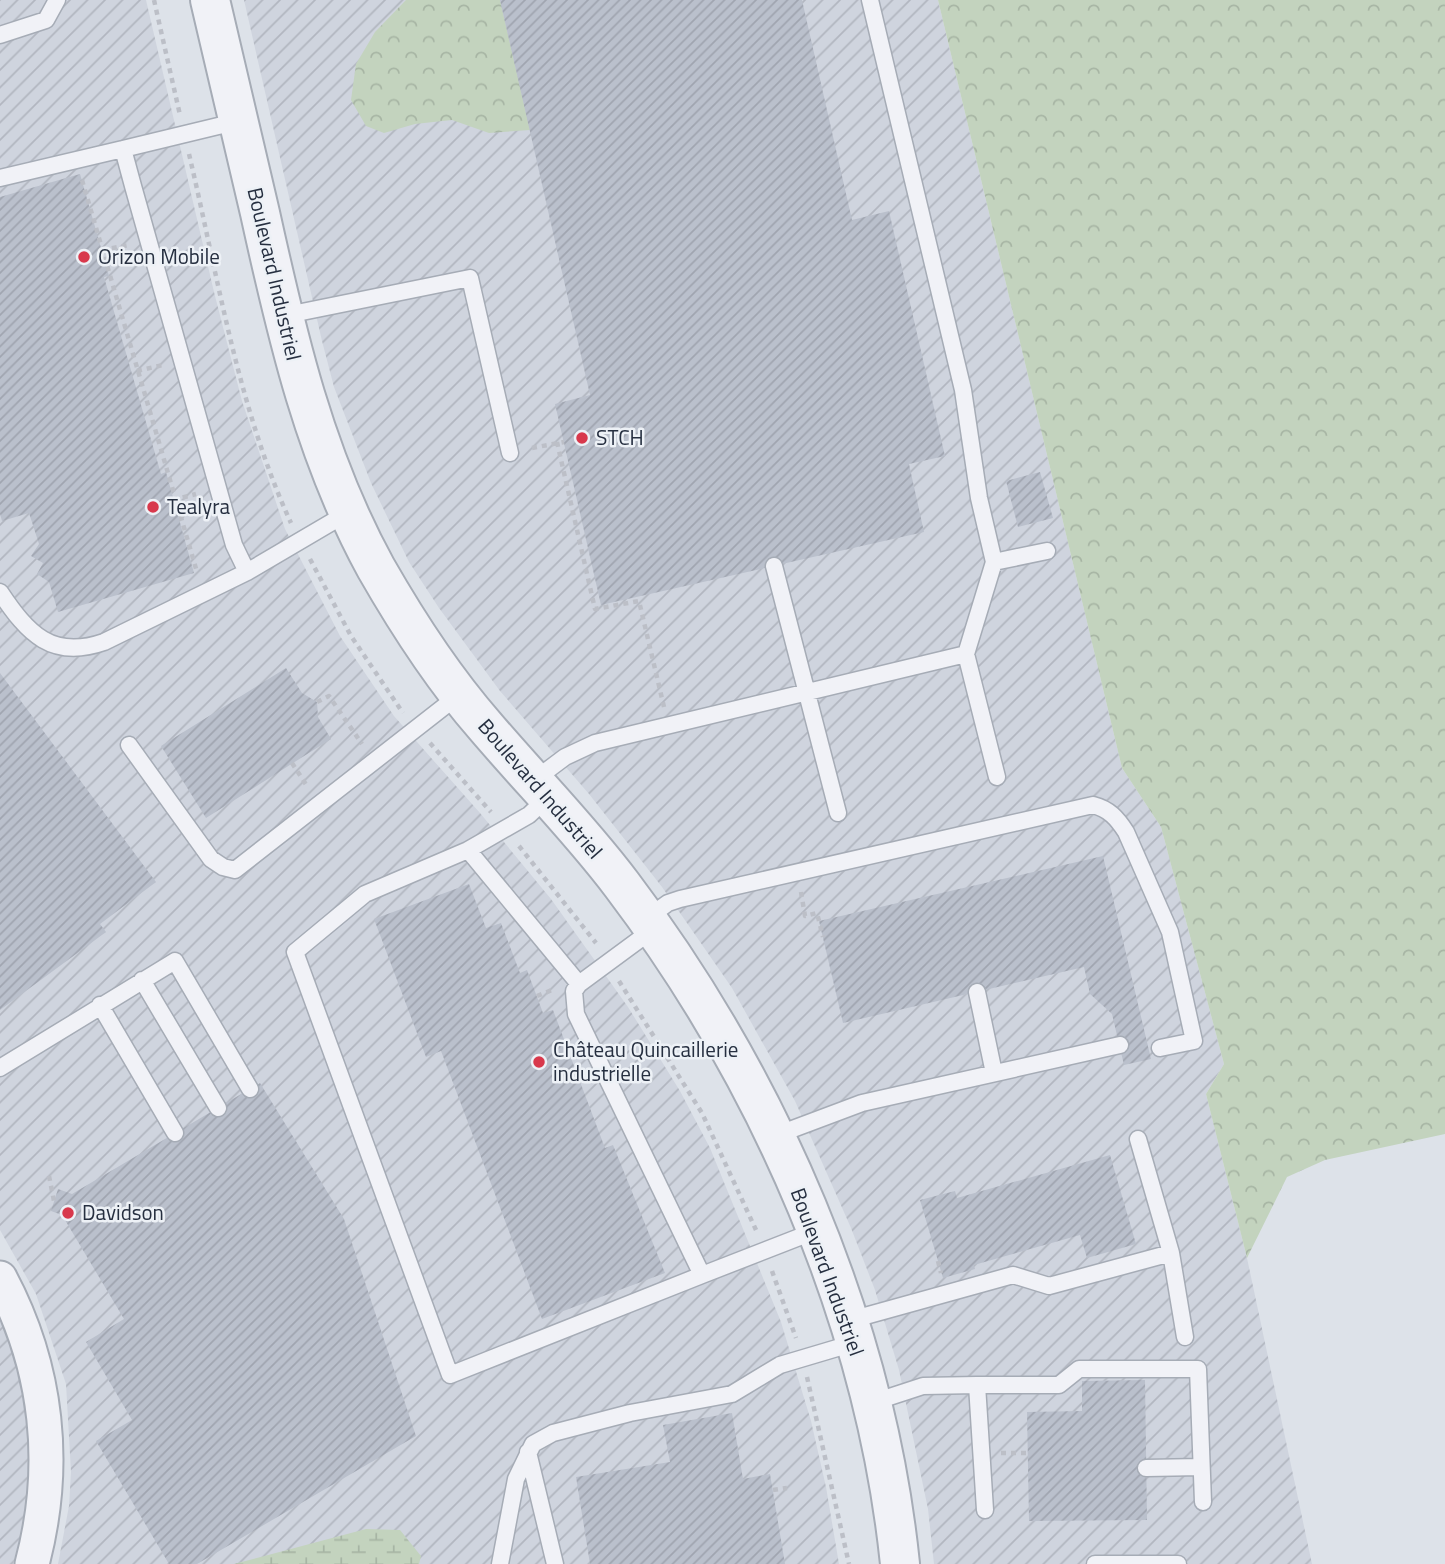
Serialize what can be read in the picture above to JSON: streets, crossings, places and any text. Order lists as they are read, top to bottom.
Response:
{
  "streets": {
    "street": ["Boulevard Industriel"]
  },
  "places": [
    "Orizon Mobile",
    "STCH",
    "Tealyra",
    "Château Quincaillerie industrielle",
    "Davidson"
  ]
}
